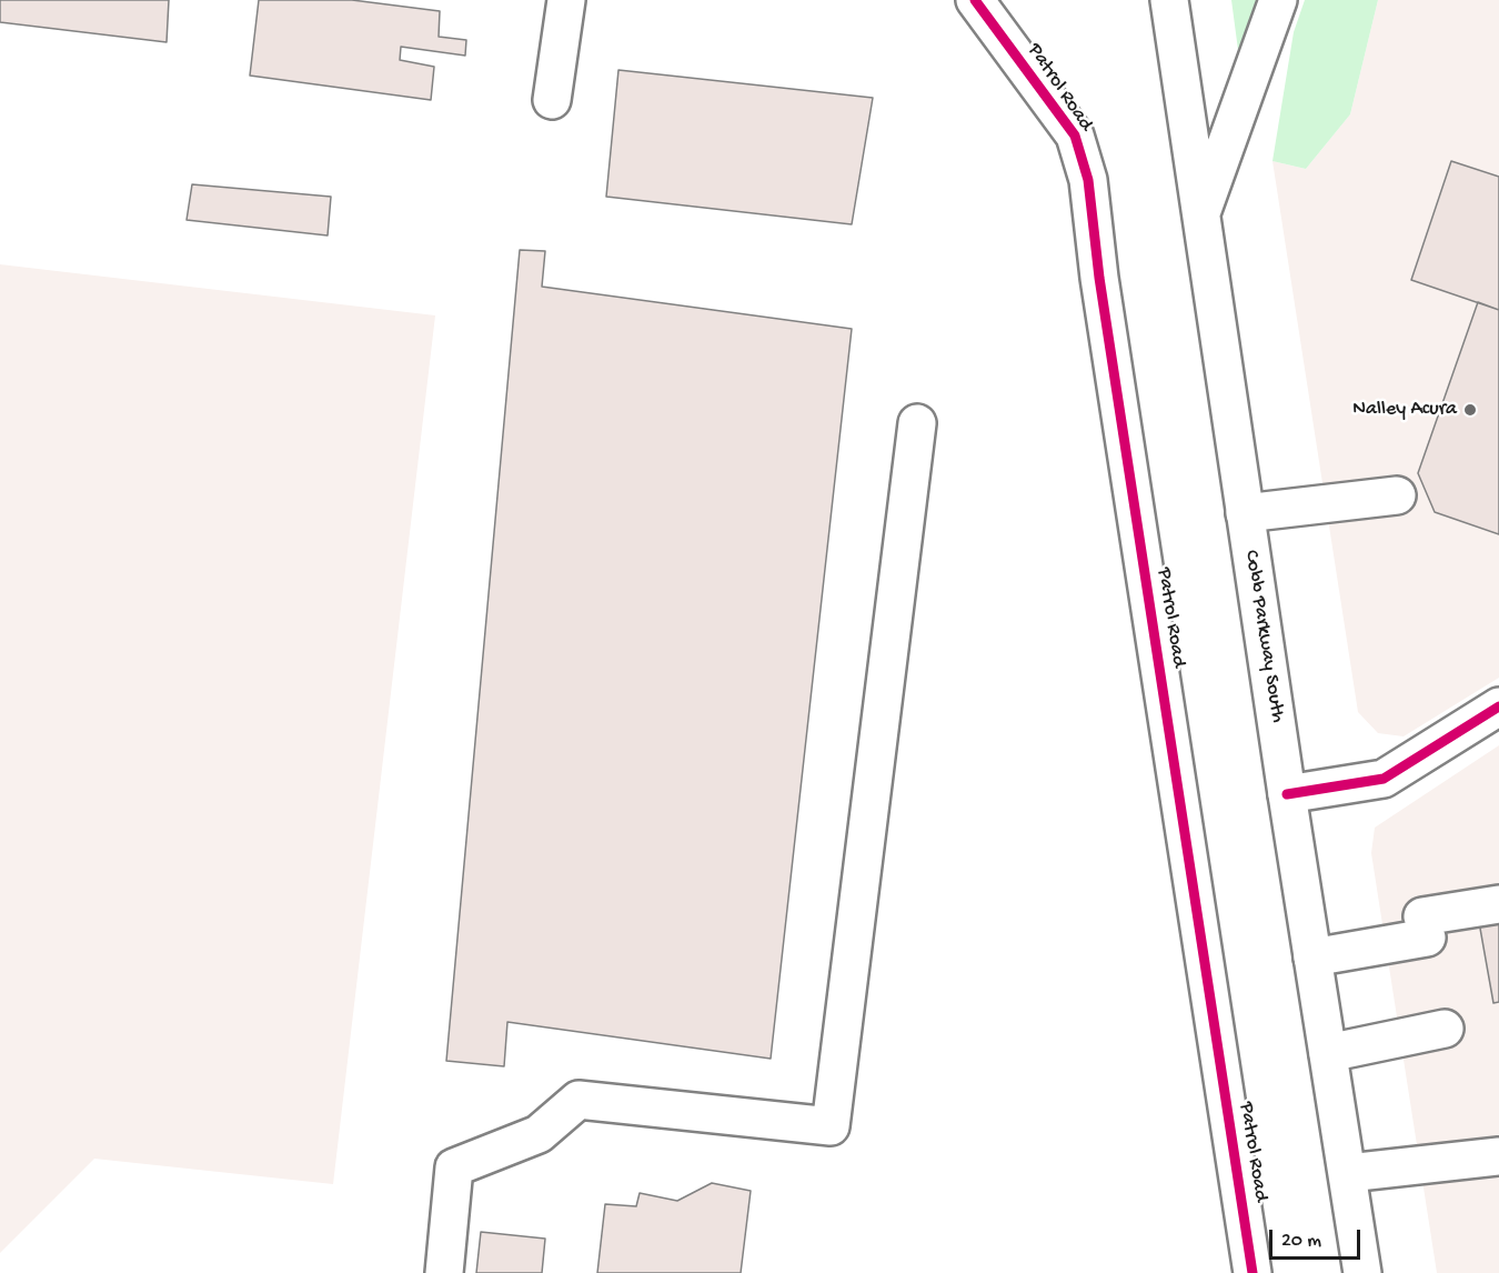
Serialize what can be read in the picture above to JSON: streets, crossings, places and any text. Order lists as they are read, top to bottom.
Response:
{
  "streets": {
    "street": ["Patrol Road", "Cobb Parkway South"]
  },
  "places": ["Nalley Acura"],
  "scale_bar": "20 m"
}
